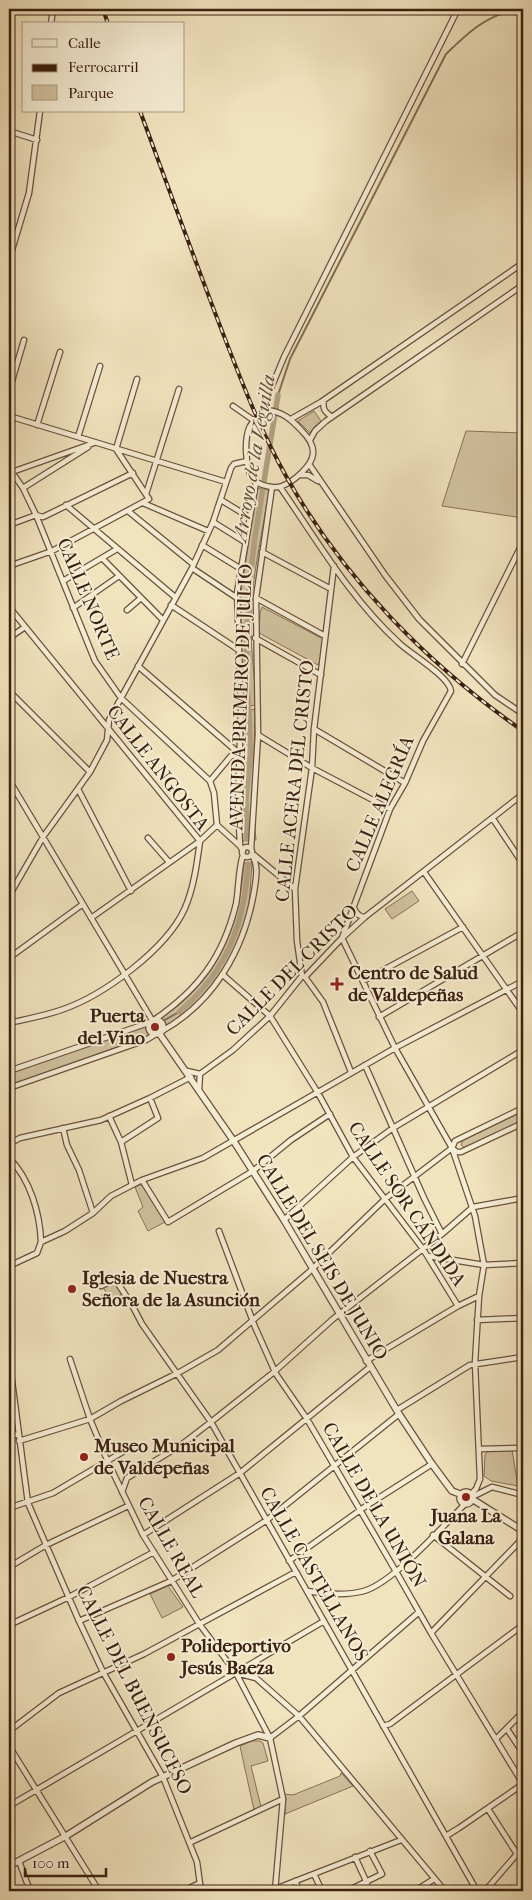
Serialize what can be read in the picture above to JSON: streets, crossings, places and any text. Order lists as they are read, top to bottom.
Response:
{
  "streets": {
    "street": [
      "CALLE NORTE",
      "AVENIDA PRIMERO DE JULIO",
      "CALLE ANGOSTA",
      "CALLE ACERA DEL CRISTO",
      "CALLE ALEGRÍA",
      "CALLE DEL CRISTO",
      "CALLE SOR CÁNDIDA",
      "CALLE DEL SEIS DE JUNIO",
      "CALLE DE LA UNIÓN",
      "CALLE REAL",
      "CALLE CASTELLANOS",
      "CALLE DEL BUENSUCESO"
    ]
  },
  "crossings": [
    ["AVENIDA PRIMERO DE JULIO", "CALLE SOR CÁNDIDA"],
    ["AVENIDA PRIMERO DE JULIO", "CALLE DEL SEIS DE JUNIO"],
    ["CALLE ACERA DEL CRISTO", "CALLE ALEGRÍA"],
    ["CALLE ACERA DEL CRISTO", "CALLE DEL CRISTO"],
    ["CALLE ALEGRÍA", "CALLE DEL CRISTO"],
    ["CALLE DEL CRISTO", "CALLE SOR CÁNDIDA"]
  ],
  "water": ["Arroyo de la Veguilla"],
  "places": {
    "health": ["Centro de Salud de Valdepeñas"],
    "other": [
      "Puerta del Vino",
      "Iglesia de Nuestra Señora de la Asunción",
      "Museo Municipal de Valdepeñas",
      "Juana La Galana",
      "Polideportivo Jesús Baeza"
    ]
  },
  "legend": ["Calle", "Ferrocarril", "Parque"],
  "scale_bar": "100 m"
}
